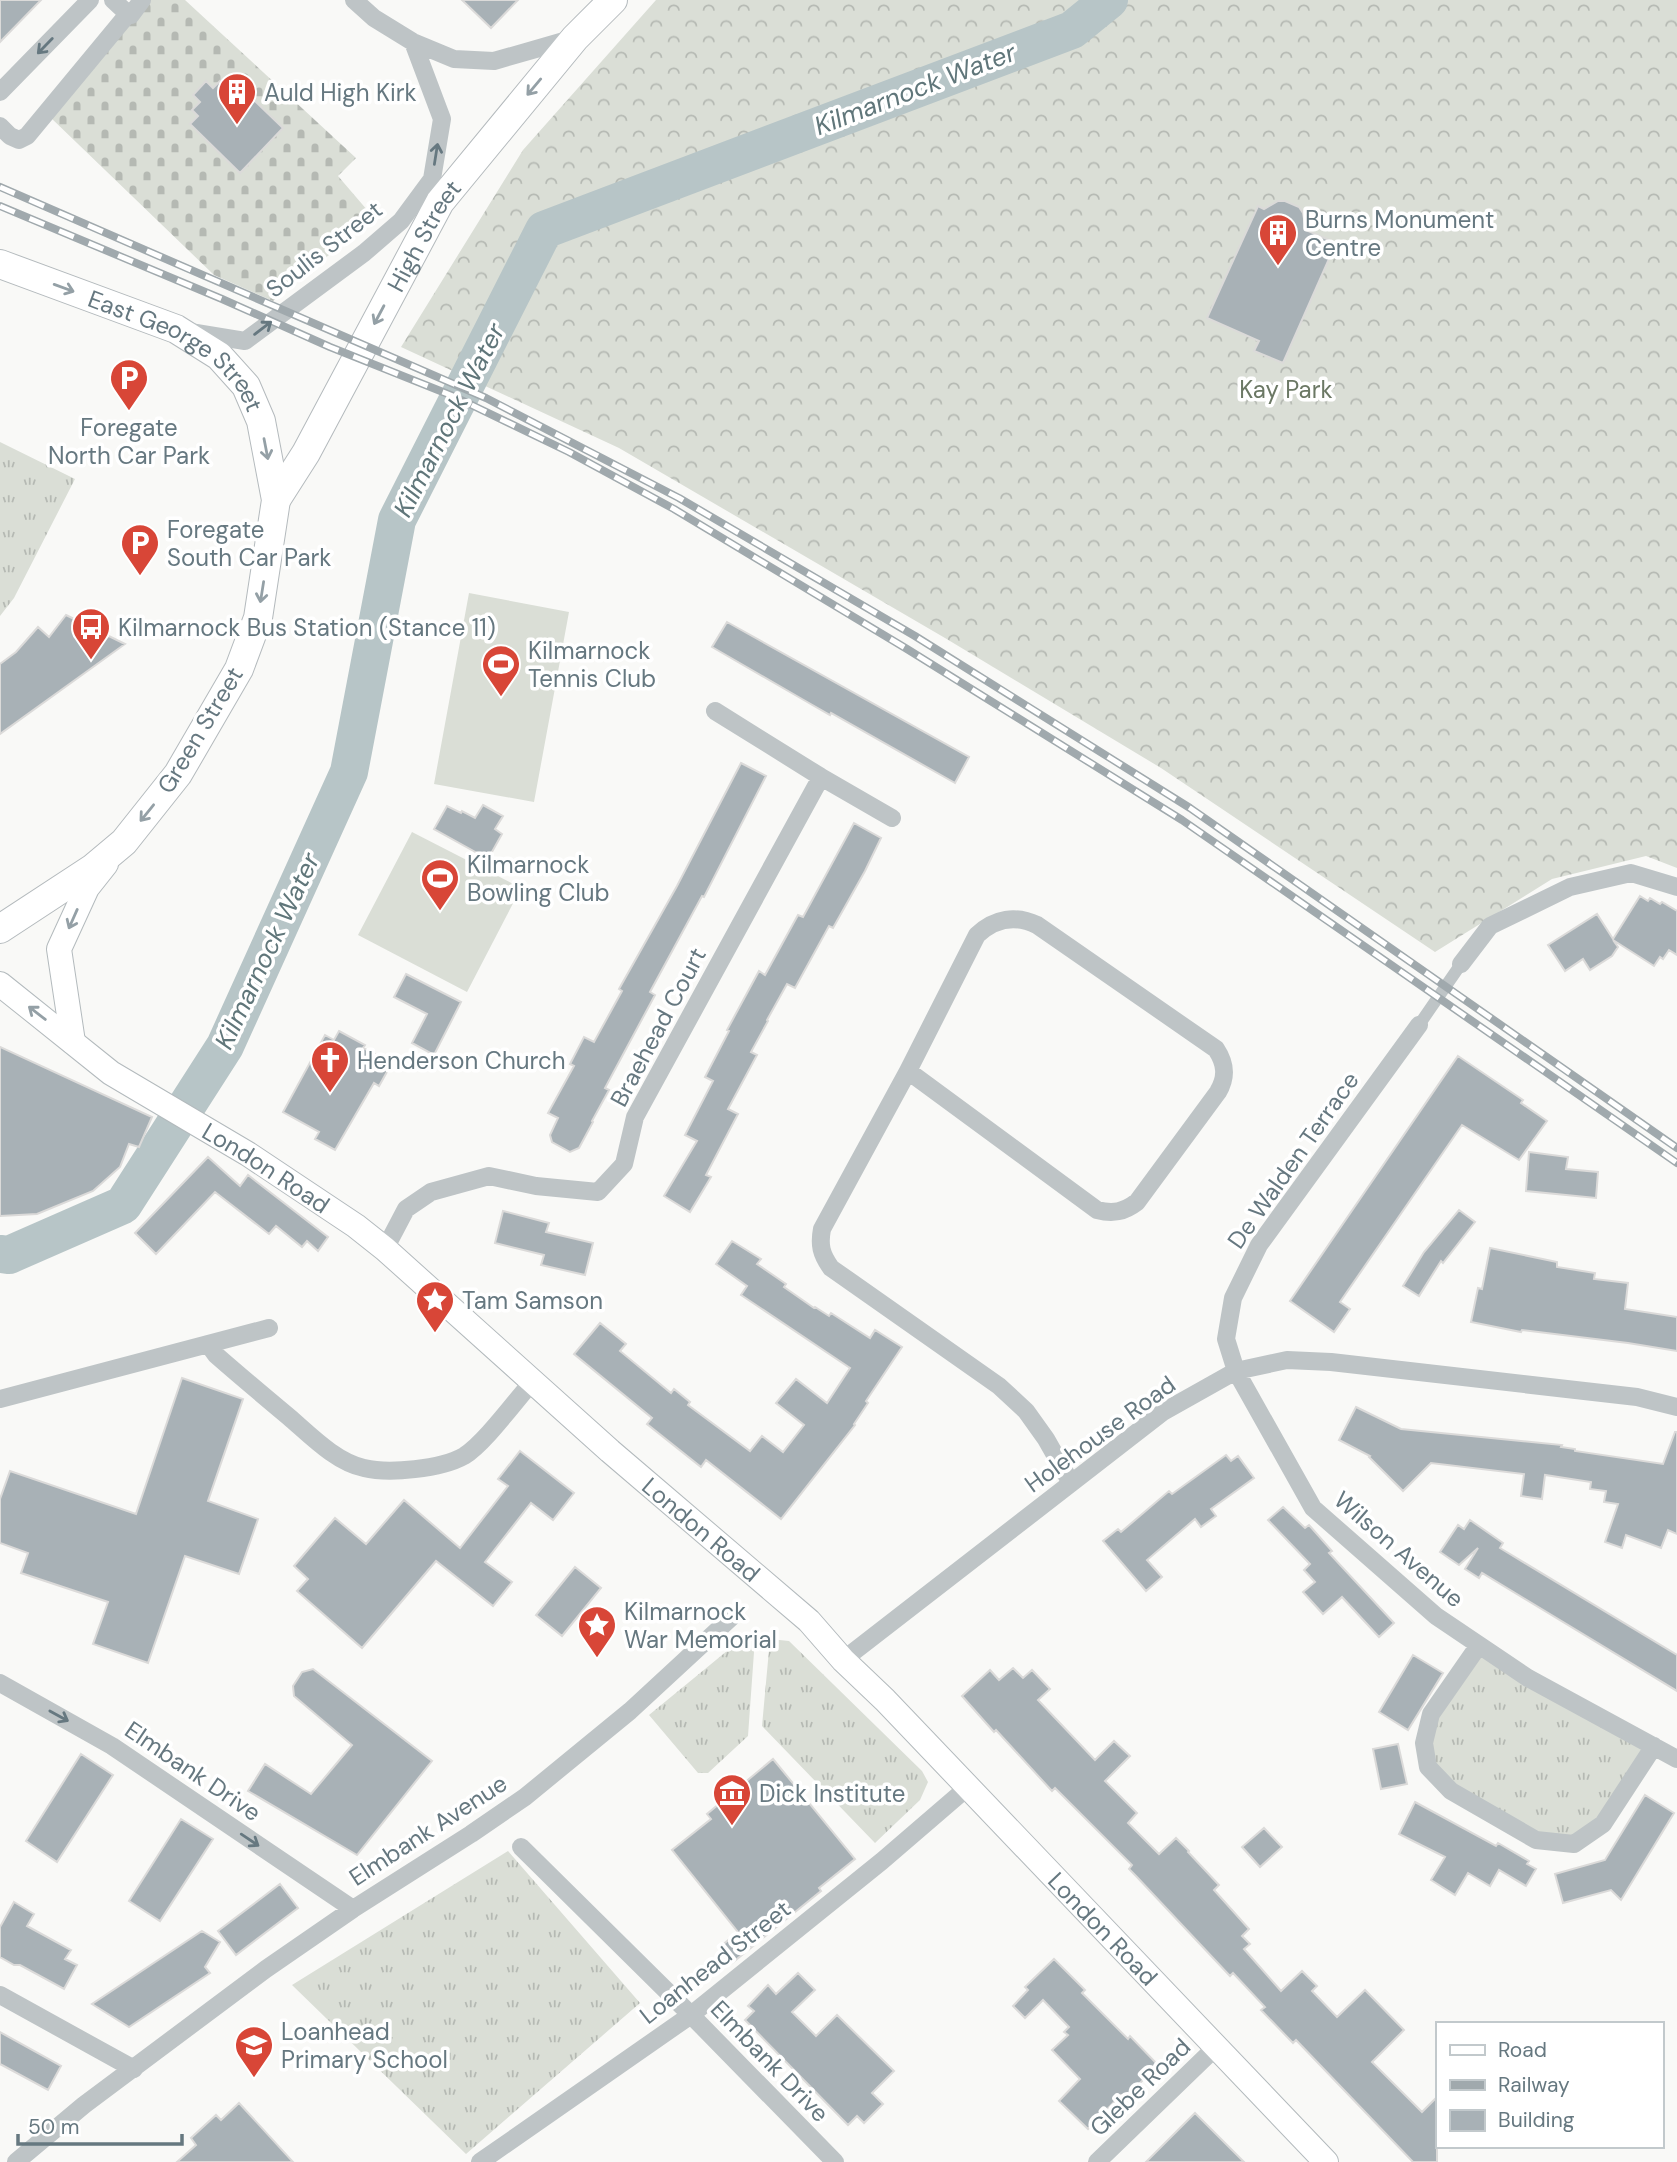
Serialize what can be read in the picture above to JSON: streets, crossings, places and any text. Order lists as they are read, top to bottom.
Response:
{
  "streets": {
    "main road": [
      "High Street",
      "East George Street",
      "Green Street",
      "London Road"
    ],
    "street": [
      "Soulis Street",
      "Braehead Court",
      "De Walden Terrace",
      "Holehouse Road",
      "Wilson Avenue",
      "Elmbank Drive",
      "Elmbank Avenue",
      "Loanhead Street",
      "Glebe Road"
    ]
  },
  "crossings": [
    ["High Street", "East George Street"],
    ["High Street", "Green Street"],
    ["Soulis Street", "East George Street"],
    ["East George Street", "Green Street"],
    ["Braehead Court", "London Road"],
    ["De Walden Terrace", "Holehouse Road"],
    ["De Walden Terrace", "Wilson Avenue"],
    ["London Road", "Holehouse Road"],
    ["London Road", "Loanhead Street"],
    ["London Road", "Glebe Road"],
    ["Holehouse Road", "Wilson Avenue"],
    ["Elmbank Drive", "Elmbank Avenue"],
    ["Elmbank Drive", "Loanhead Street"]
  ],
  "one_way": [
    "High Street",
    "Soulis Street",
    "East George Street",
    "Green Street",
    "Elmbank Drive"
  ],
  "water": ["Kilmarnock Water"],
  "parks": ["Kay Park"],
  "places": {
    "building": ["Auld High Kirk", "Burns Monument Centre"],
    "parking": ["Foregate North Car Park", "Foregate South Car Park"],
    "bus stop": ["Kilmarnock Bus Station (Stance 11)"],
    "sports": ["Kilmarnock Tennis Club", "Kilmarnock Bowling Club"],
    "church": ["Henderson Church"],
    "place": ["Tam Samson", "Kilmarnock War Memorial"],
    "museum": ["Dick Institute"],
    "school or university": ["Loanhead Primary School"]
  },
  "legend": ["Road", "Railway", "Building"],
  "scale_bar": "50 m"
}
